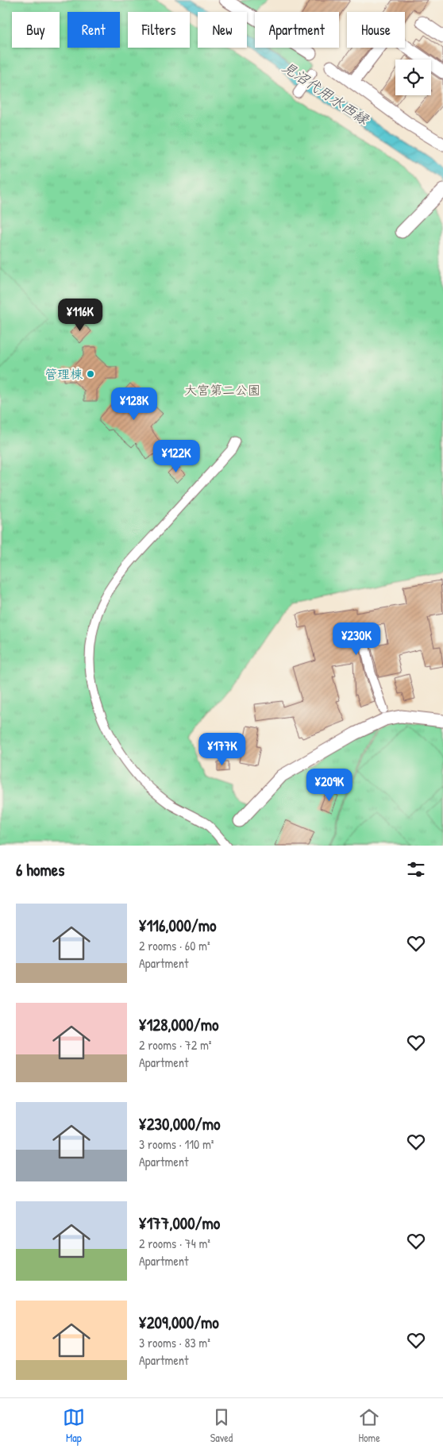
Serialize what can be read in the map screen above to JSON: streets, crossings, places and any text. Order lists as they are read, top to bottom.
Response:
{
  "water": ["見沼代用水西縁"],
  "parks": ["大宮第二公園"],
  "places": ["管理棟"],
  "page": {
    "chip": [
      "Buy",
      "Rent",
      "Filters",
      "New",
      "Apartment",
      "House"
    ],
    "price": [
      "¥116K",
      "¥128K",
      "¥122K",
      "¥230K",
      "¥177K",
      "¥209K"
    ],
    "heading": "6 homes",
    "list": [
      {
        "name": "¥116,000/mo",
        "note": "2 rooms · 60 m² · Apartment"
      },
      {
        "name": "¥128,000/mo",
        "note": "2 rooms · 72 m² · Apartment"
      },
      {
        "name": "¥230,000/mo",
        "note": "3 rooms · 110 m² · Apartment"
      },
      {
        "name": "¥177,000/mo",
        "note": "2 rooms · 74 m² · Apartment"
      },
      {
        "name": "¥209,000/mo",
        "note": "3 rooms · 83 m² · Apartment"
      }
    ],
    "tabs": ["Map", "Saved", "Home"]
  }
}
